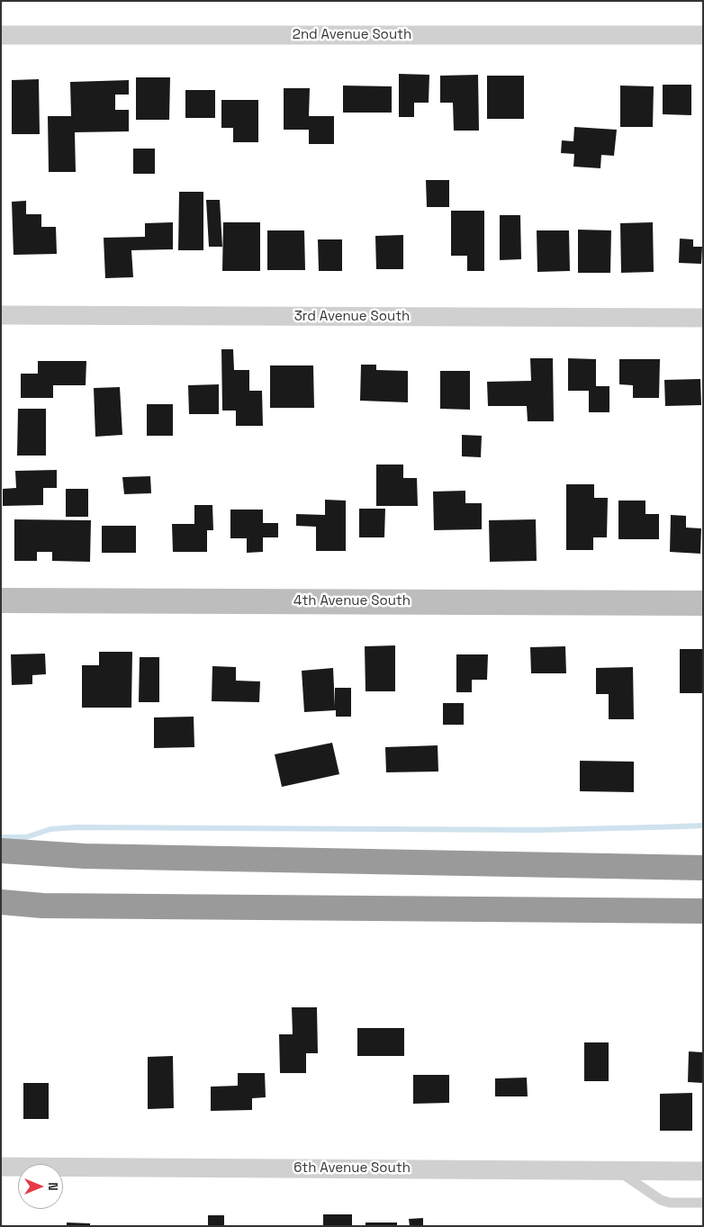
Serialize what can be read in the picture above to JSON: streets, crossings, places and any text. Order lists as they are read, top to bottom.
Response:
{
  "streets": {
    "street": [
      "2nd Avenue South",
      "3rd Avenue South",
      "4th Avenue South",
      "6th Avenue South"
    ]
  },
  "north": "right"
}
